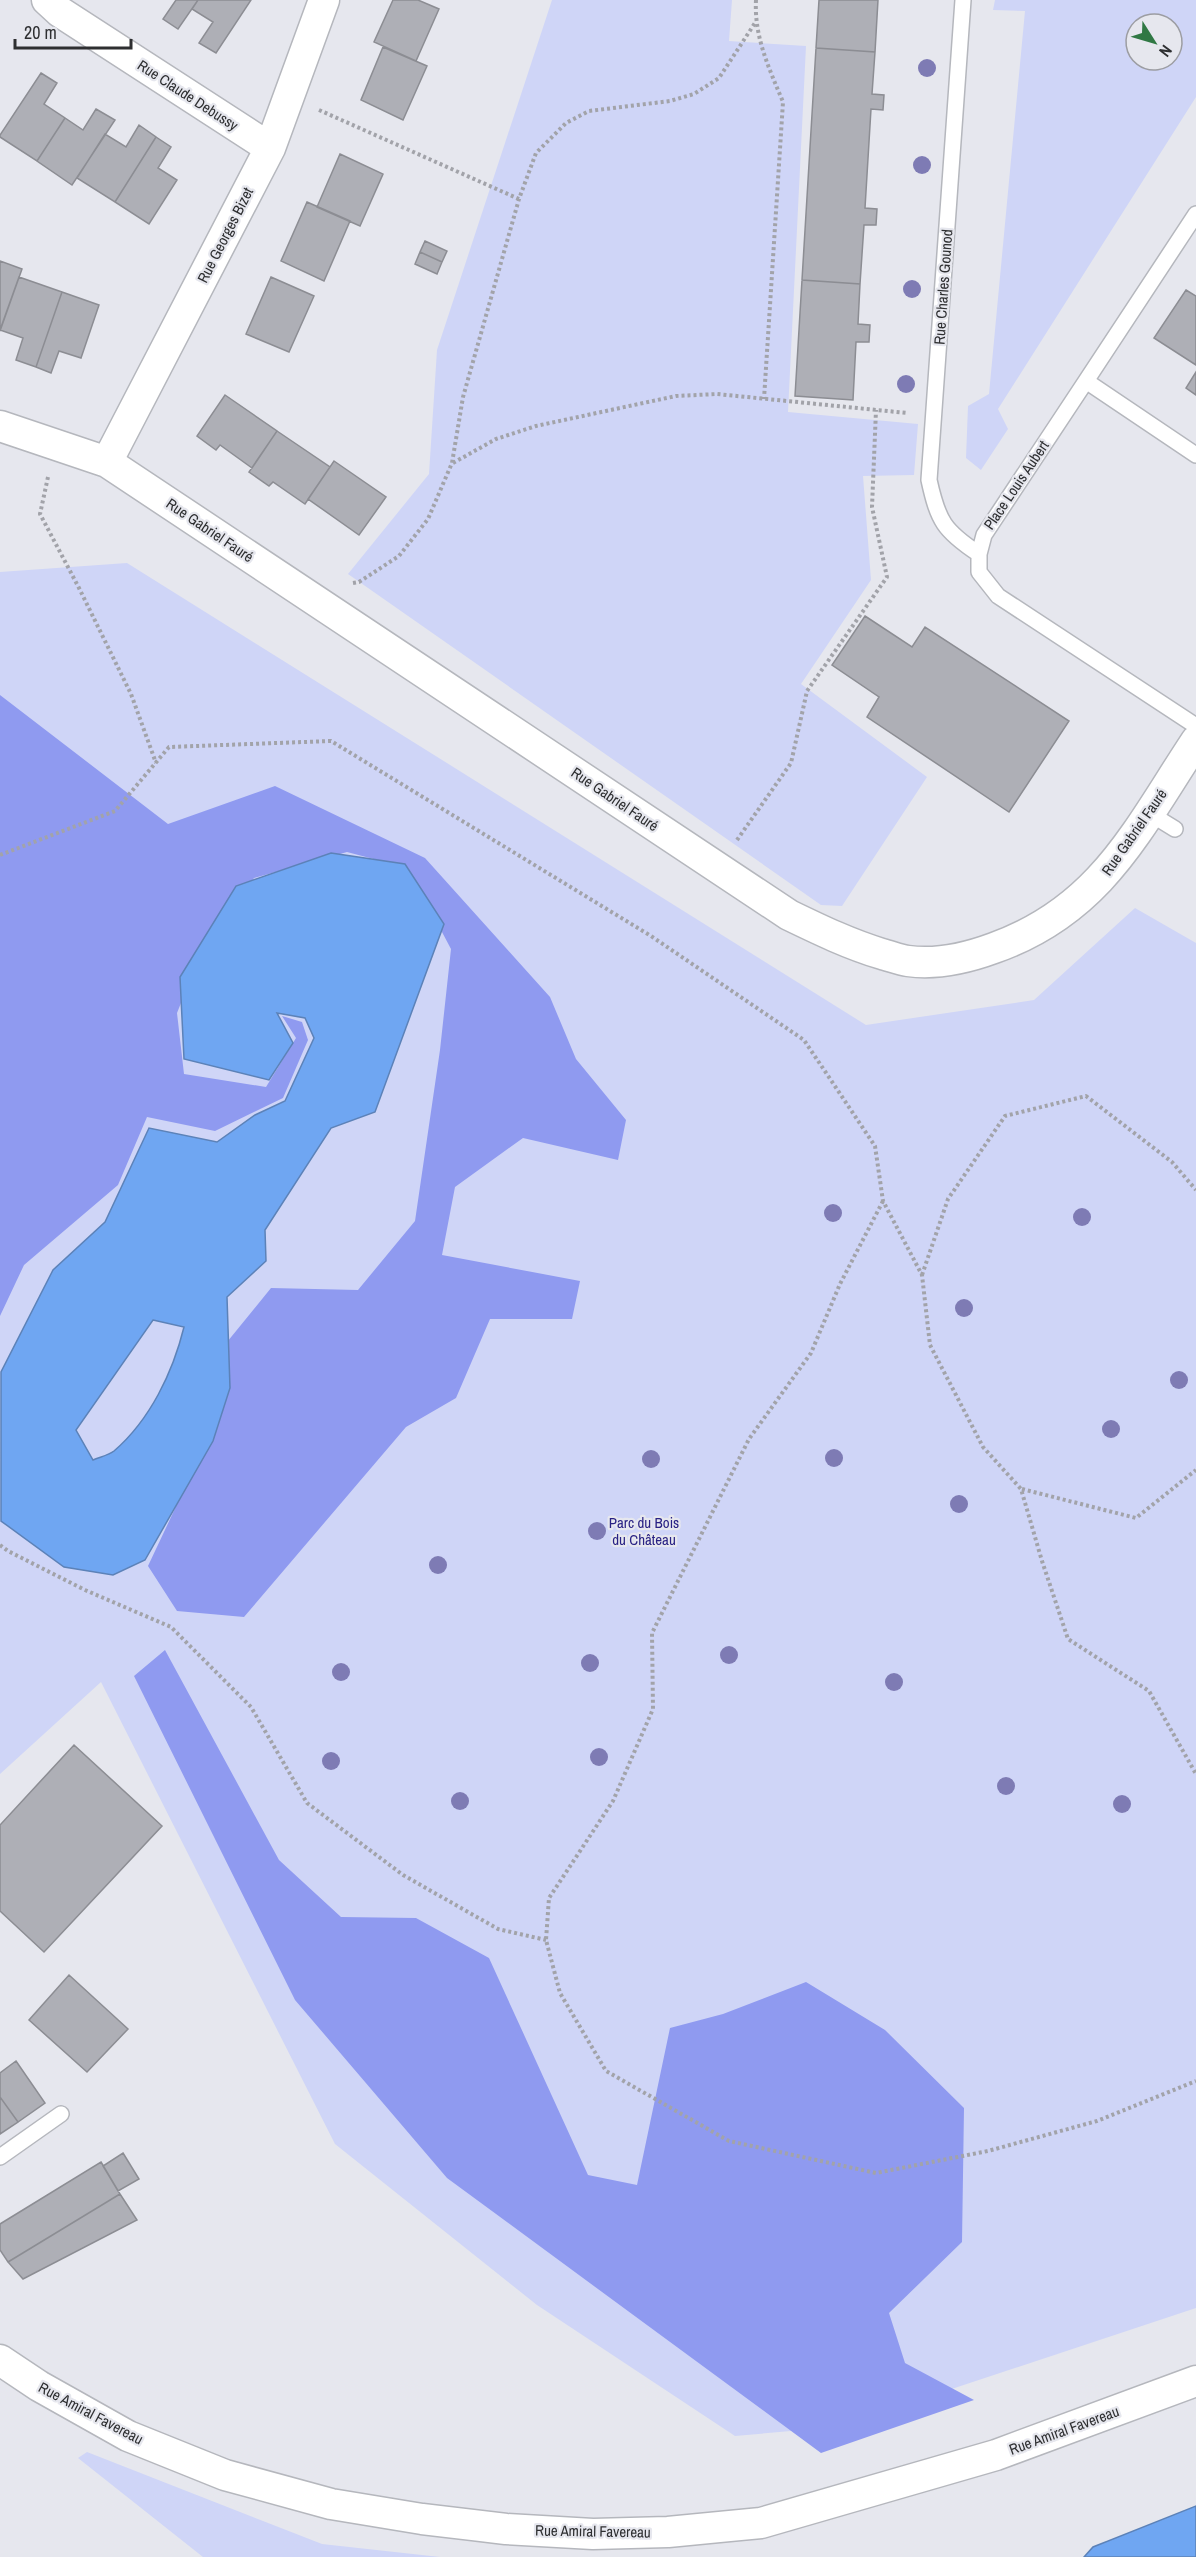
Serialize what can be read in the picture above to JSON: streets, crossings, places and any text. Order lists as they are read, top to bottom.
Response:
{
  "streets": {
    "street": [
      "Rue Claude Debussy",
      "Rue Georges Bizet",
      "Rue Gabriel Fauré",
      "Rue Amiral Favereau"
    ],
    "lane": ["Rue Charles Gounod", "Place Louis Aubert"]
  },
  "crossings": [
    ["Rue Claude Debussy", "Rue Georges Bizet"],
    ["Rue Georges Bizet", "Rue Gabriel Fauré"],
    ["Rue Charles Gounod", "Place Louis Aubert"]
  ],
  "parks": ["Parc du Bois du Château"],
  "scale_bar": "20 m",
  "north": "bottom right"
}
